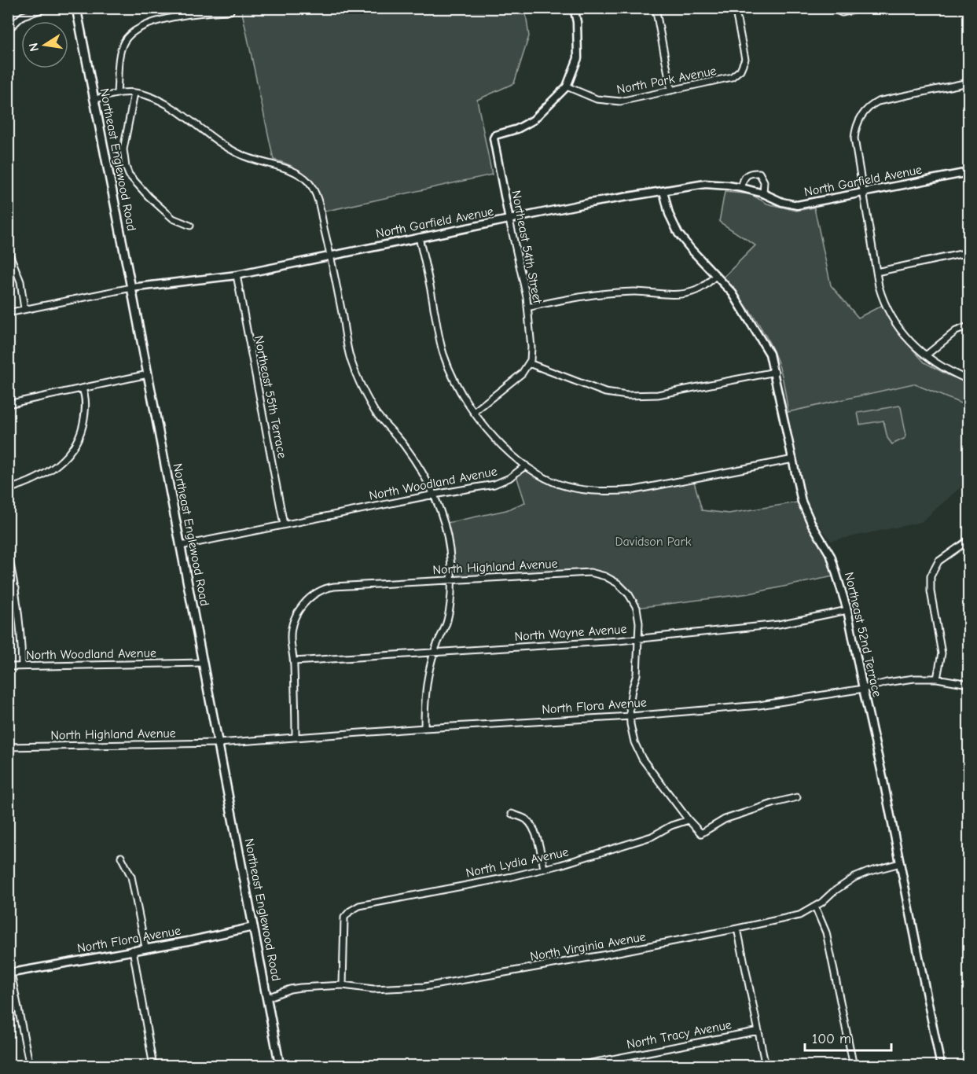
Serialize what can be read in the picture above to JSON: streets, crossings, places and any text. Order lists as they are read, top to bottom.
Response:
{
  "streets": {
    "main road": ["Northeast Englewood Road"],
    "street": [
      "North Park Avenue",
      "North Garfield Avenue",
      "Northeast 54th Street",
      "Northeast 55th Terrace",
      "North Woodland Avenue",
      "North Highland Avenue",
      "North Wayne Avenue",
      "Northeast 52nd Terrace",
      "North Flora Avenue",
      "North Lydia Avenue",
      "North Virginia Avenue",
      "North Tracy Avenue"
    ]
  },
  "crossings": [
    ["North Park Avenue", "Northeast 54th Street"],
    ["Northeast Englewood Road", "North Garfield Avenue"],
    ["Northeast Englewood Road", "North Woodland Avenue"],
    ["Northeast Englewood Road", "North Highland Avenue"],
    ["Northeast Englewood Road", "North Flora Avenue"],
    ["Northeast Englewood Road", "North Virginia Avenue"],
    ["North Garfield Avenue", "Northeast 54th Street"],
    ["North Garfield Avenue", "Northeast 55th Terrace"],
    ["North Garfield Avenue", "Northeast 52nd Terrace"],
    ["Northeast 55th Terrace", "North Woodland Avenue"],
    ["North Highland Avenue", "North Wayne Avenue"],
    ["North Highland Avenue", "North Flora Avenue"],
    ["North Highland Avenue", "North Lydia Avenue"],
    ["North Wayne Avenue", "Northeast 52nd Terrace"],
    ["Northeast 52nd Terrace", "North Flora Avenue"],
    ["Northeast 52nd Terrace", "North Virginia Avenue"],
    ["North Lydia Avenue", "North Virginia Avenue"]
  ],
  "parks": ["Davidson Park"],
  "scale_bar": "100 m",
  "north": "left"
}
